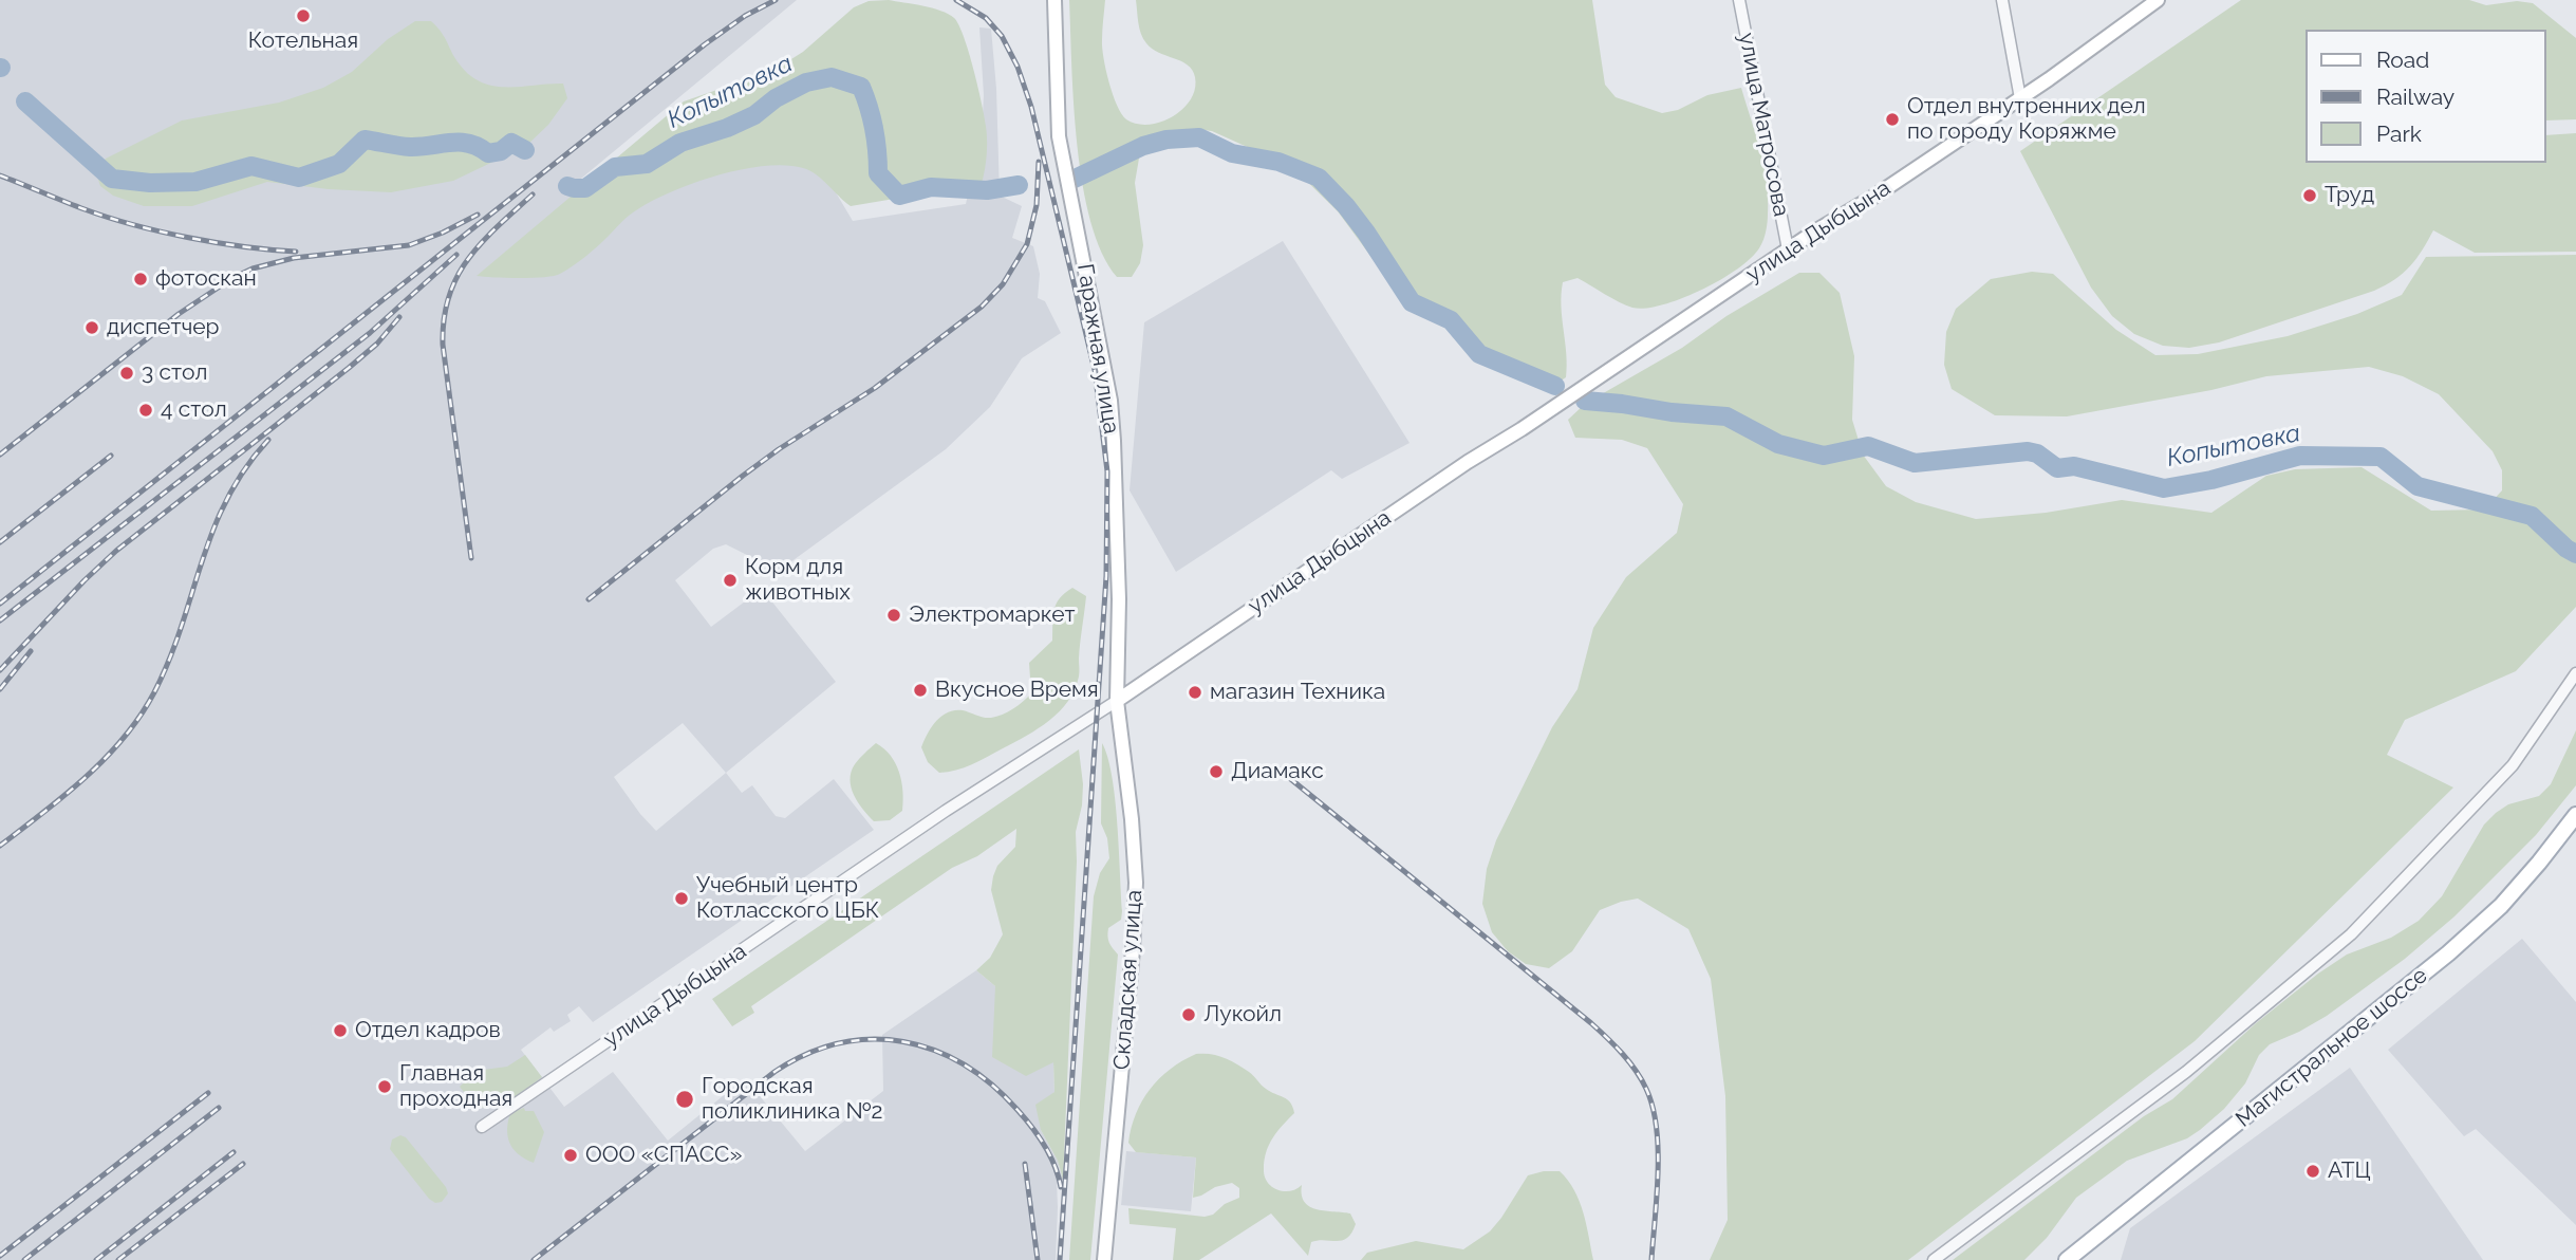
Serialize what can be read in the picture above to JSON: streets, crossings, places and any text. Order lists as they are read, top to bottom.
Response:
{
  "streets": {
    "main road": ["Магистральное шоссе"],
    "street": [
      "улица Матросова",
      "улица Дыбцына",
      "Гаражная улица",
      "Складская улица"
    ]
  },
  "crossings": [
    ["улица Матросова", "улица Дыбцына"],
    ["улица Дыбцына", "Гаражная улица"],
    ["улица Дыбцына", "Складская улица"],
    ["Гаражная улица", "Складская улица"]
  ],
  "water": ["Копытовка"],
  "places": [
    "Котельная",
    "Отдел внутренних дел по городу Коряжме",
    "Труд",
    "фотоскан",
    "диспетчер",
    "3 стол",
    "4 стол",
    "Корм для животных",
    "Электромаркет",
    "Вкусное Время",
    "магазин Техника",
    "Диамакс",
    "Учебный центр Котласского ЦБК",
    "Лукойл",
    "Отдел кадров",
    "Главная проходная",
    "Городская поликлиника №2",
    "ООО «СПАСС»",
    "АТЦ"
  ],
  "legend": ["Road", "Railway", "Park"]
}
